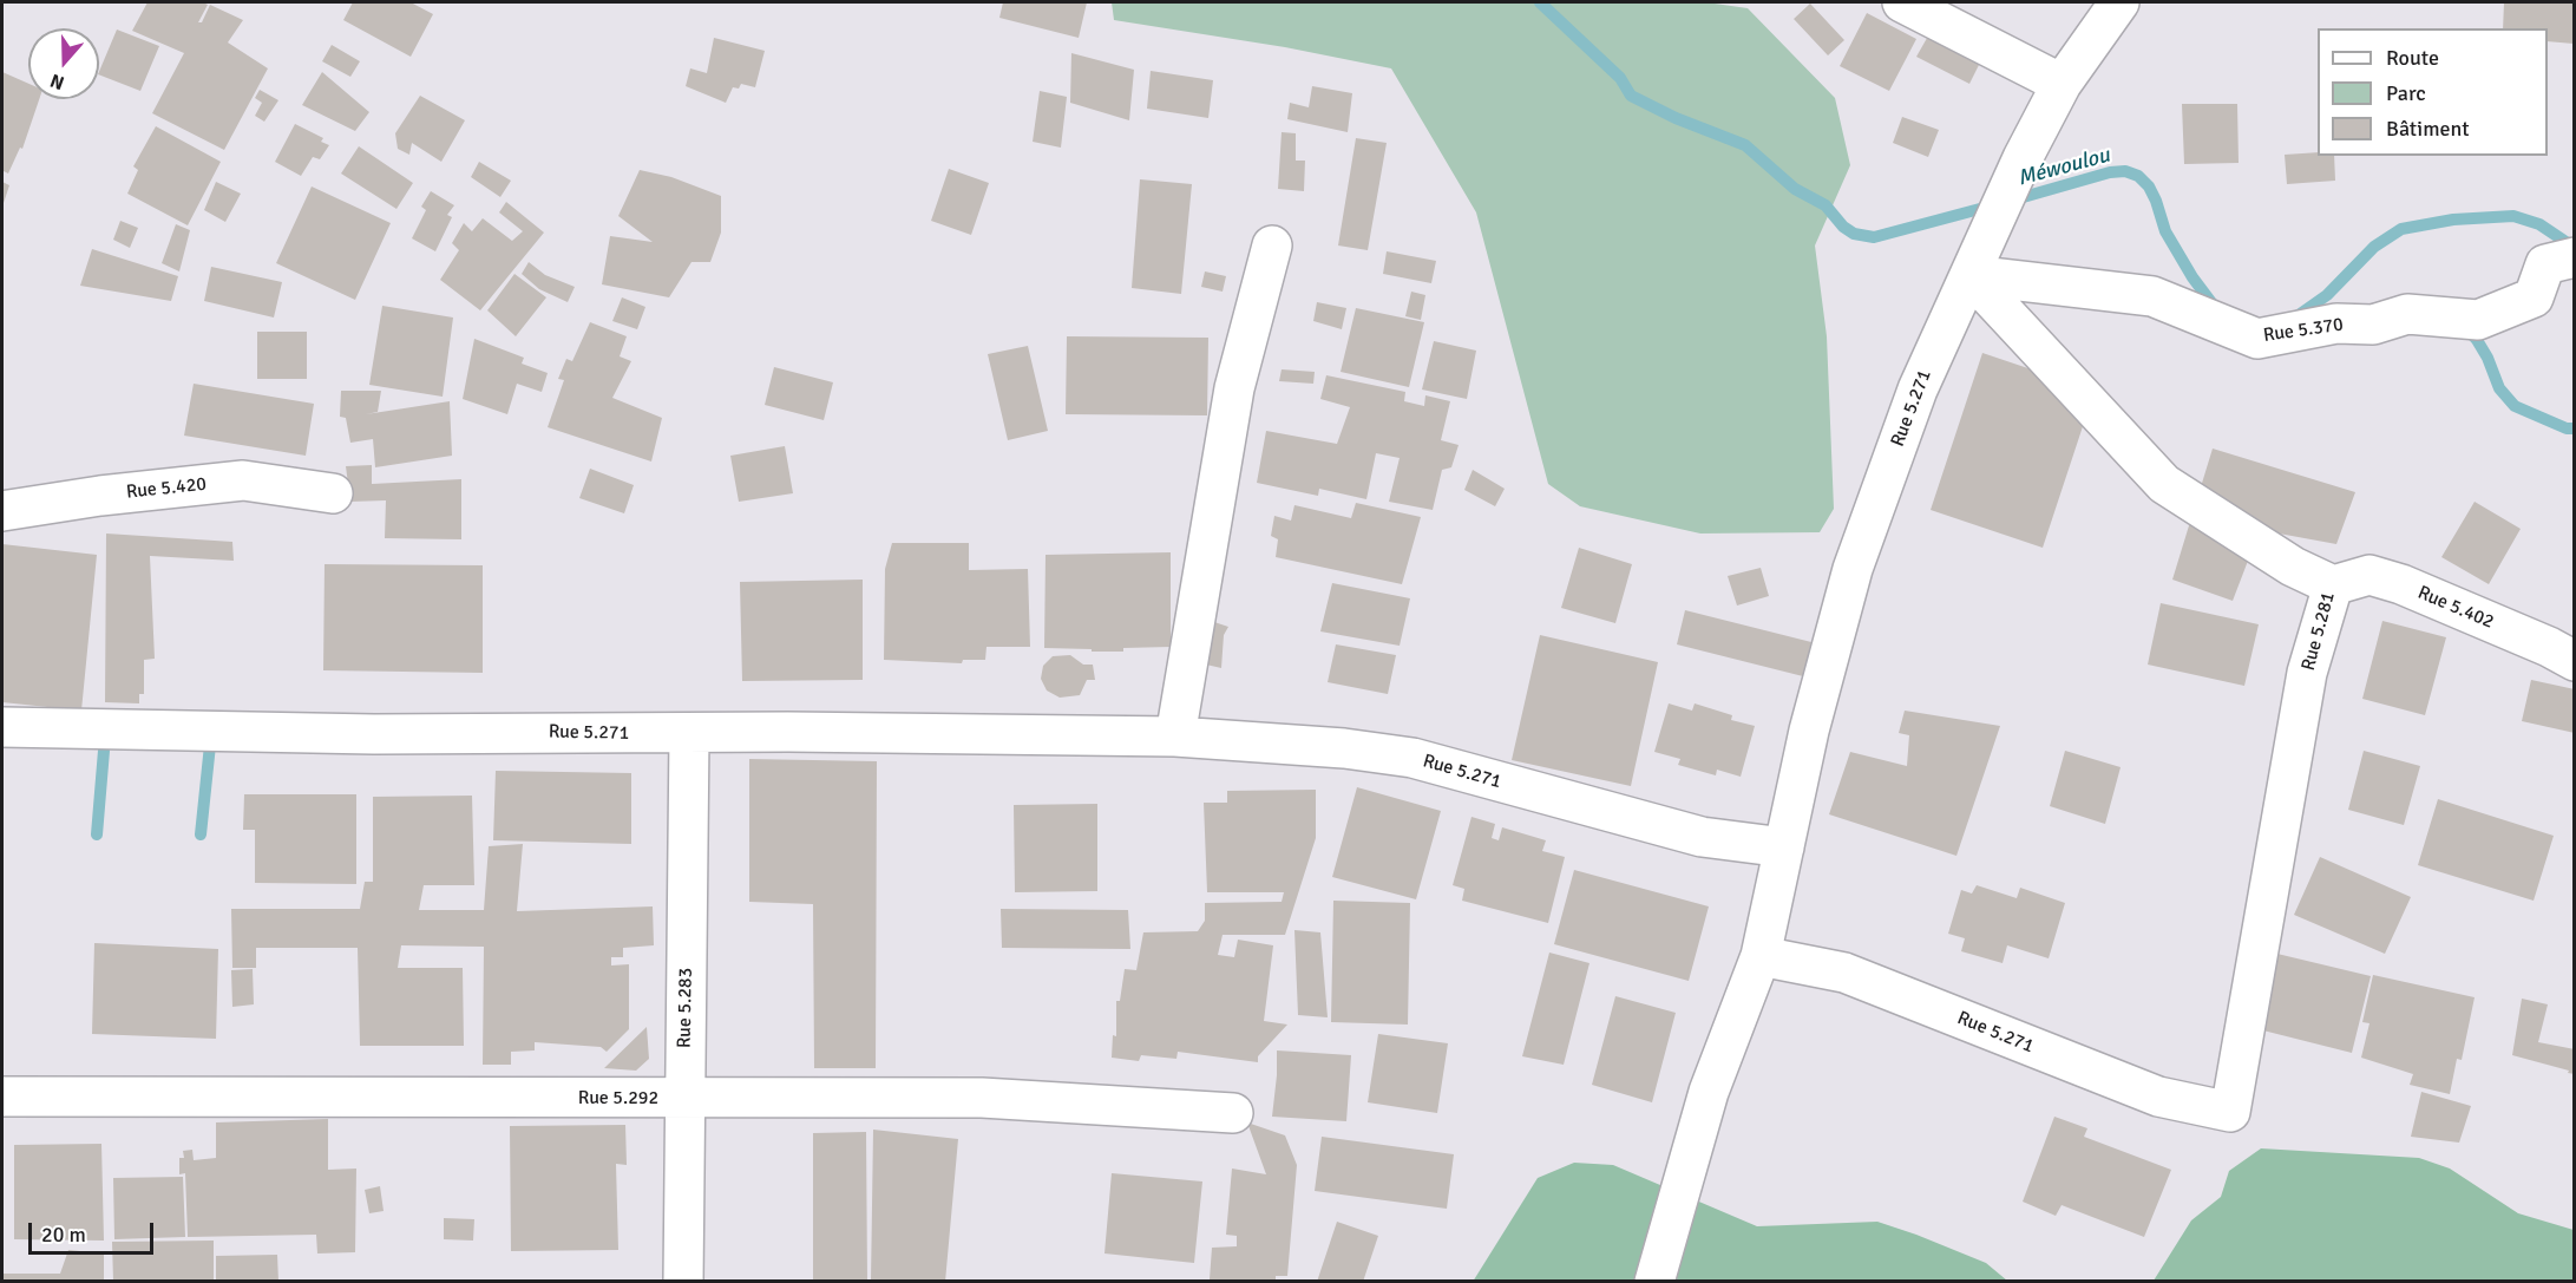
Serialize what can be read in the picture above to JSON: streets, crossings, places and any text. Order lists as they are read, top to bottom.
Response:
{
  "streets": {
    "street": [
      "Rue 5.370",
      "Rue 5.271",
      "Rue 5.420",
      "Rue 5.402",
      "Rue 5.281",
      "Rue 5.283",
      "Rue 5.292"
    ]
  },
  "crossings": [
    ["Rue 5.370", "Rue 5.271"],
    ["Rue 5.370", "Rue 5.281"],
    ["Rue 5.271", "Rue 5.281"],
    ["Rue 5.271", "Rue 5.283"],
    ["Rue 5.402", "Rue 5.281"],
    ["Rue 5.283", "Rue 5.292"]
  ],
  "water": ["Méwoulou"],
  "legend": ["Route", "Parc", "Bâtiment"],
  "scale_bar": "20 m",
  "north": "bottom"
}
